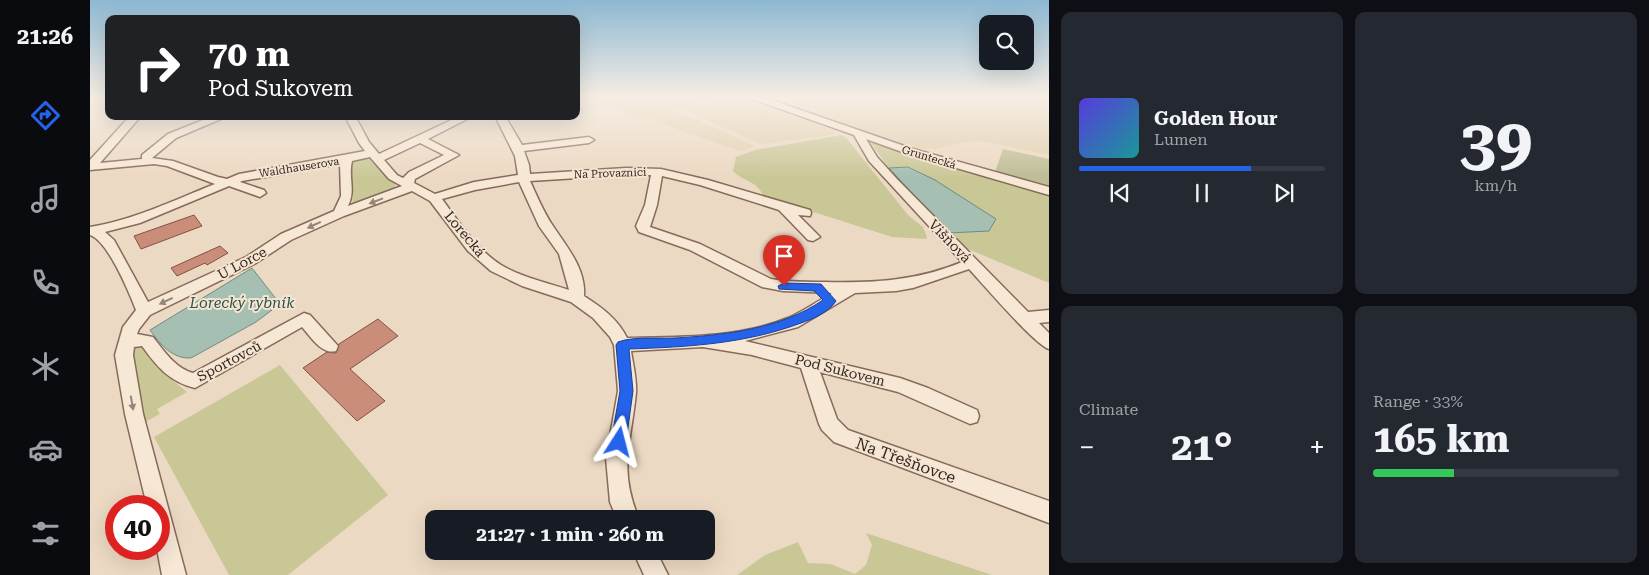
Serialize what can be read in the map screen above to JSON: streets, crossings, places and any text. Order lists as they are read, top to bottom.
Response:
{
  "streets": {
    "street": [
      "Gruntecká",
      "Waldhauserova",
      "Na Provaznici",
      "Lorecká",
      "Višňová",
      "U Lorce",
      "Sportovců",
      "Pod Sukovem",
      "Na Třešňovce"
    ]
  },
  "crossings": [
    ["Gruntecká", "Višňová"],
    ["Waldhauserova", "Lorecká"],
    ["Na Provaznici", "Lorecká"],
    ["Lorecká", "U Lorce"],
    ["Lorecká", "Pod Sukovem"],
    ["Pod Sukovem", "Na Třešňovce"]
  ],
  "one_way": ["U Lorce"],
  "water": ["Lorecký rybník"],
  "page": {
    "tabs": "21:26",
    "tile": [
      ["39", "km/h"],
      "Climate",
      ["Range · 33%", "165 km"]
    ],
    "turn": ["70 m", "Pod Sukovem"],
    "song": ["Golden Hour", "Lumen"],
    "heat": ["−", "21°", "+"],
    "limit": "40",
    "trip": "21:27 · 1 min · 260 m"
  }
}
